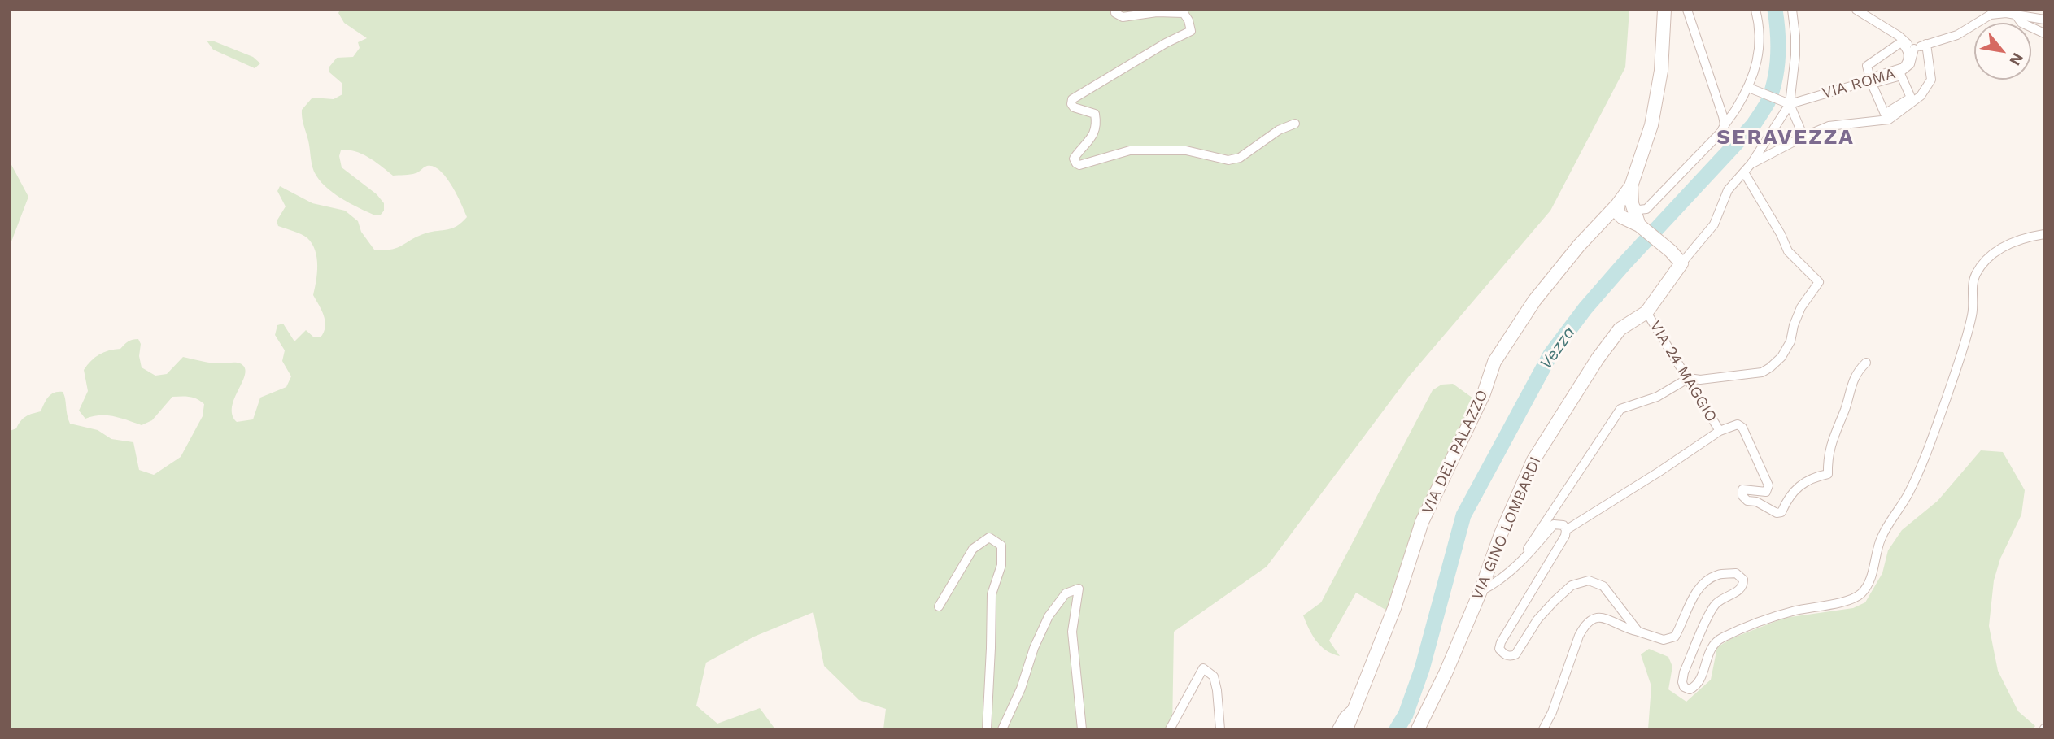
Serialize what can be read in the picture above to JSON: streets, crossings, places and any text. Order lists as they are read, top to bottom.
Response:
{
  "streets": {
    "main road": ["VIA DEL PALAZZO", "VIA GINO LOMBARDI"],
    "street": ["VIA ROMA", "VIA 24 MAGGIO"]
  },
  "crossings": [
    ["VIA 24 MAGGIO", "VIA GINO LOMBARDI"]
  ],
  "districts": ["SERAVEZZA"],
  "water": ["Vezza"],
  "north": "bottom right"
}
